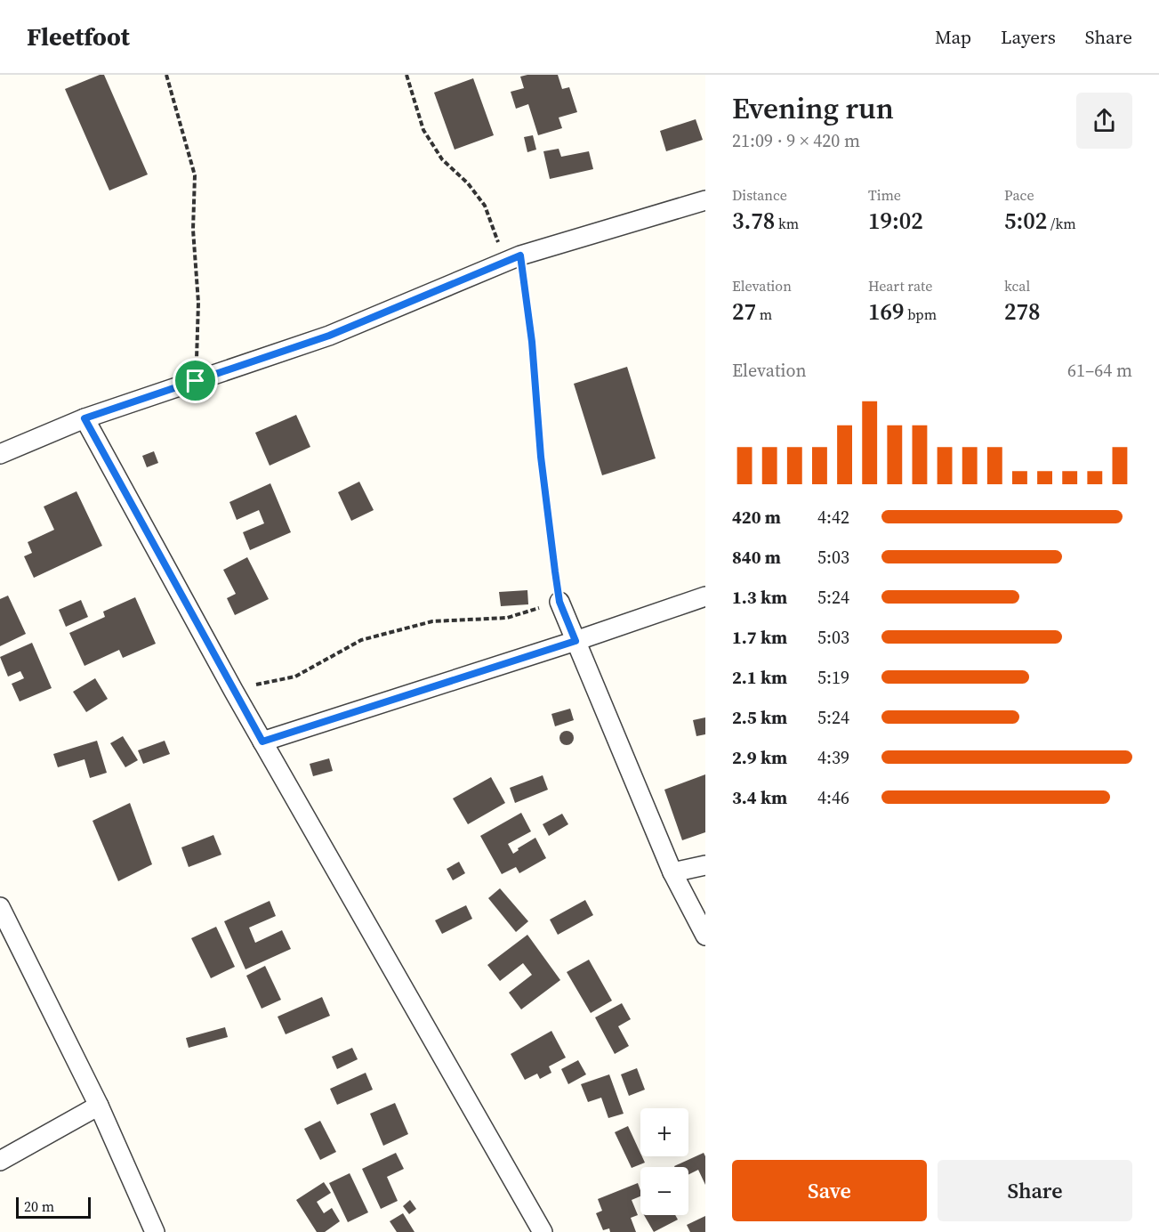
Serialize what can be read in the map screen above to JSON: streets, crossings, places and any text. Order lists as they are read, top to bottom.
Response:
{
  "scale_bar": "20 m",
  "page": {
    "header": "Fleetfoot",
    "nav": ["Map", "Layers", "Share"],
    "heading": ["Evening run", "21:09 · 9 × 420 m"],
    "stats": [
      ["Distance", "3.78 km"],
      ["Time", "19:02"],
      ["Pace", "5:02 /km"],
      ["Elevation", "27 m"],
      ["Heart rate", "169 bpm"],
      ["kcal", "278"]
    ],
    "chart": ["Elevation", "61–64 m"],
    "list": [
      {
        "name": "420 m",
        "note": "4:42"
      },
      {
        "name": "840 m",
        "note": "5:03"
      },
      {
        "name": "1.3 km",
        "note": "5:24"
      },
      {
        "name": "1.7 km",
        "note": "5:03"
      },
      {
        "name": "2.1 km",
        "note": "5:19"
      },
      {
        "name": "2.5 km",
        "note": "5:24"
      },
      {
        "name": "2.9 km",
        "note": "4:39"
      },
      {
        "name": "3.4 km",
        "note": "4:46"
      }
    ],
    "map_buttons": ["+", "−"],
    "buttons": ["Save", "Share"],
    "scale": "20 m"
  }
}
